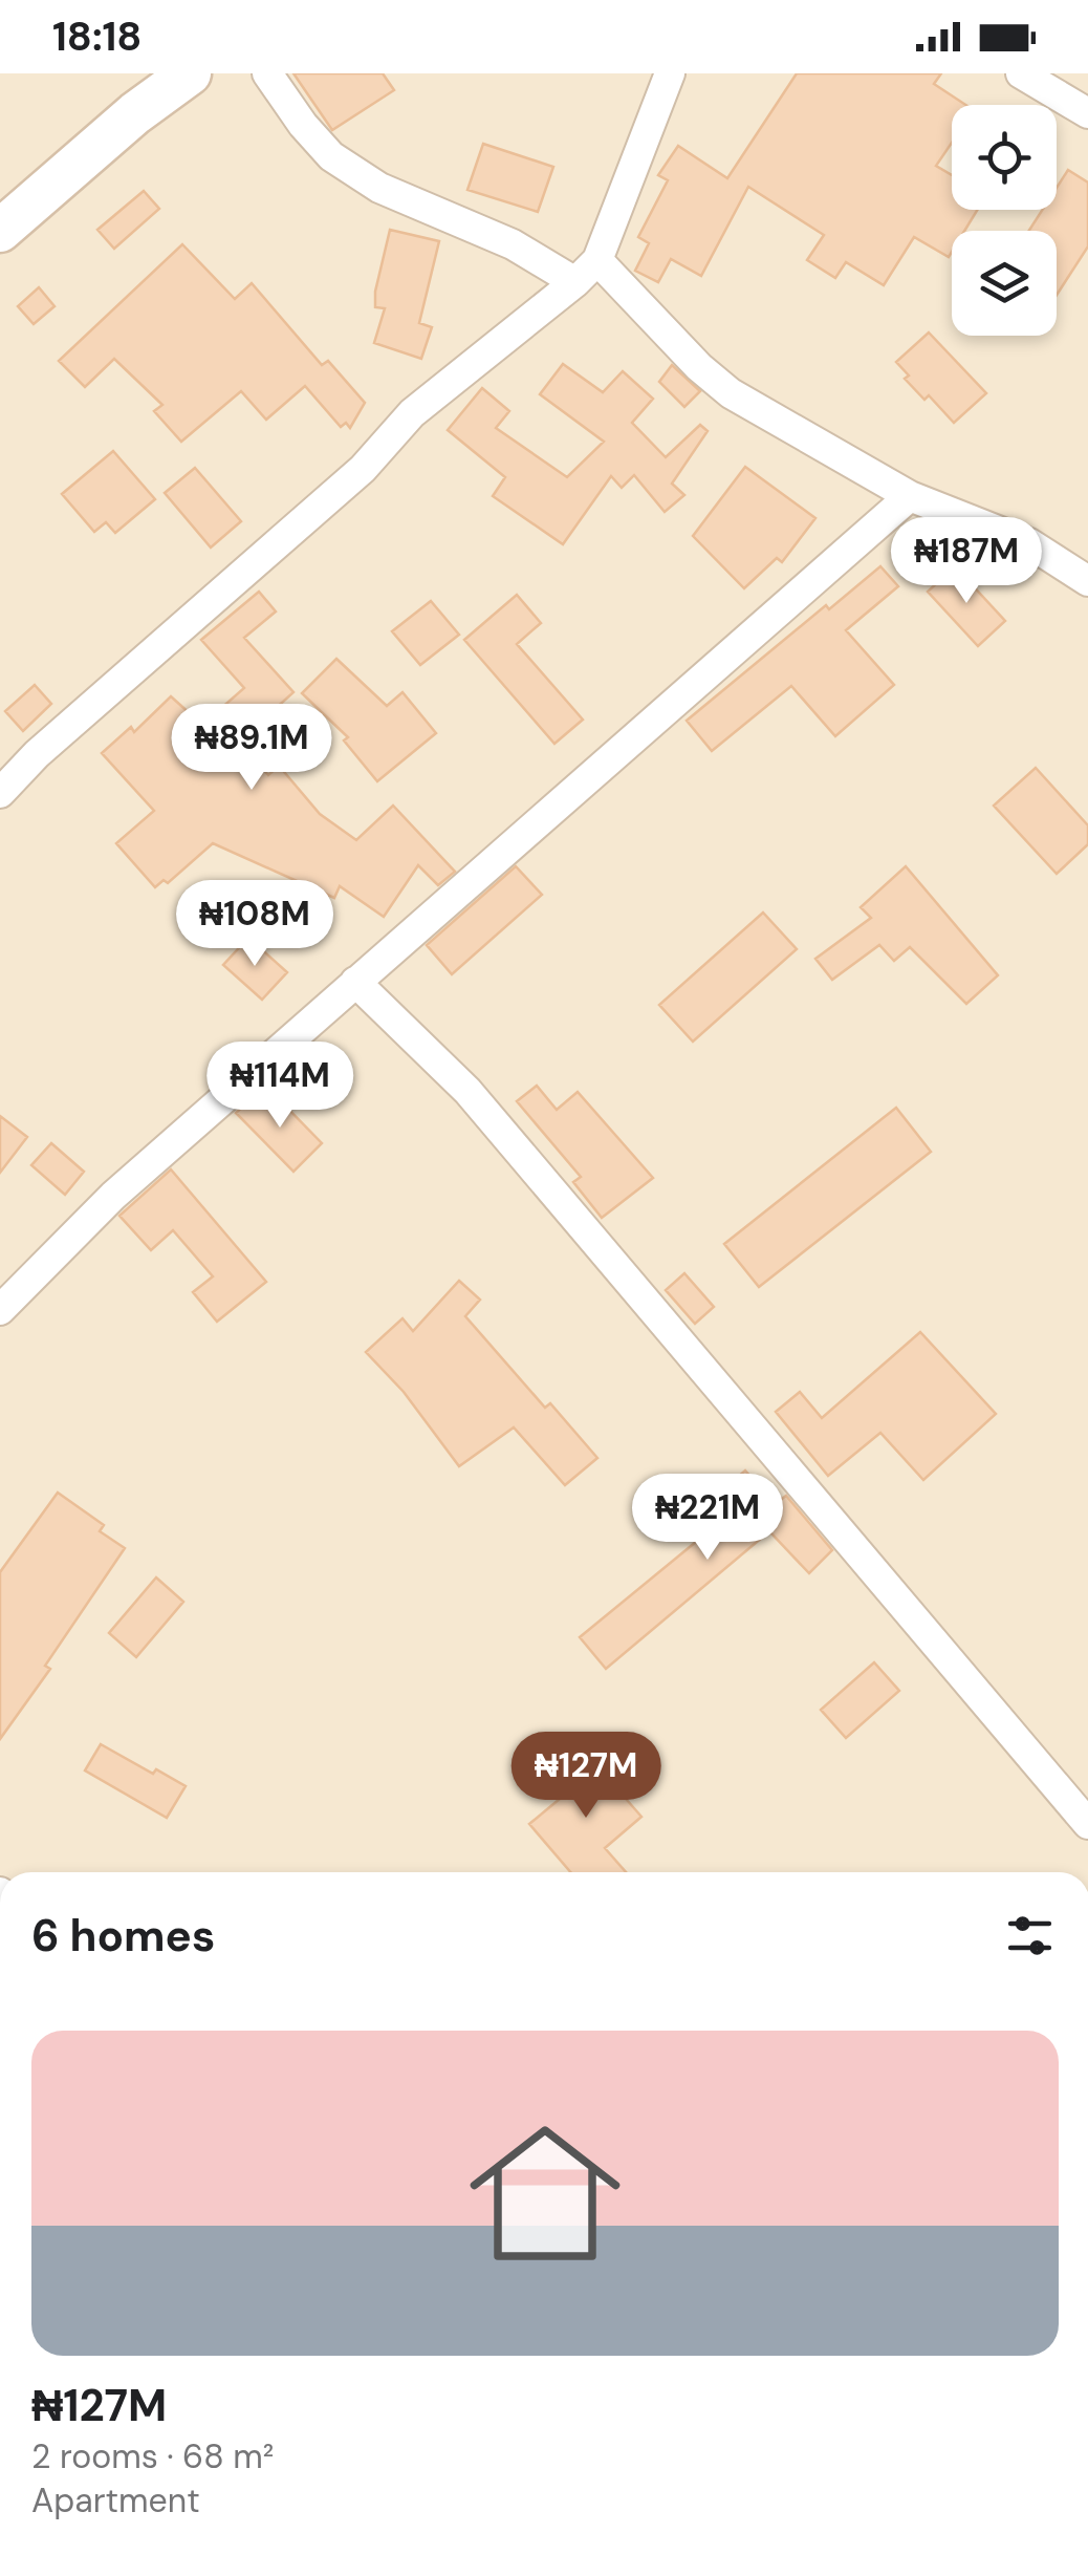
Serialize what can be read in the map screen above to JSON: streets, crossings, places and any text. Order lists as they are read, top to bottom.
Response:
{
  "page": {
    "status": "18:18",
    "price": [
      "₦187M",
      "₦89.1M",
      "₦108M",
      "₦114M",
      "₦221M",
      "₦127M"
    ],
    "heading": "6 homes",
    "list": [
      {
        "name": "₦127M",
        "note": "2 rooms · 68 m² · Apartment"
      }
    ]
  }
}
